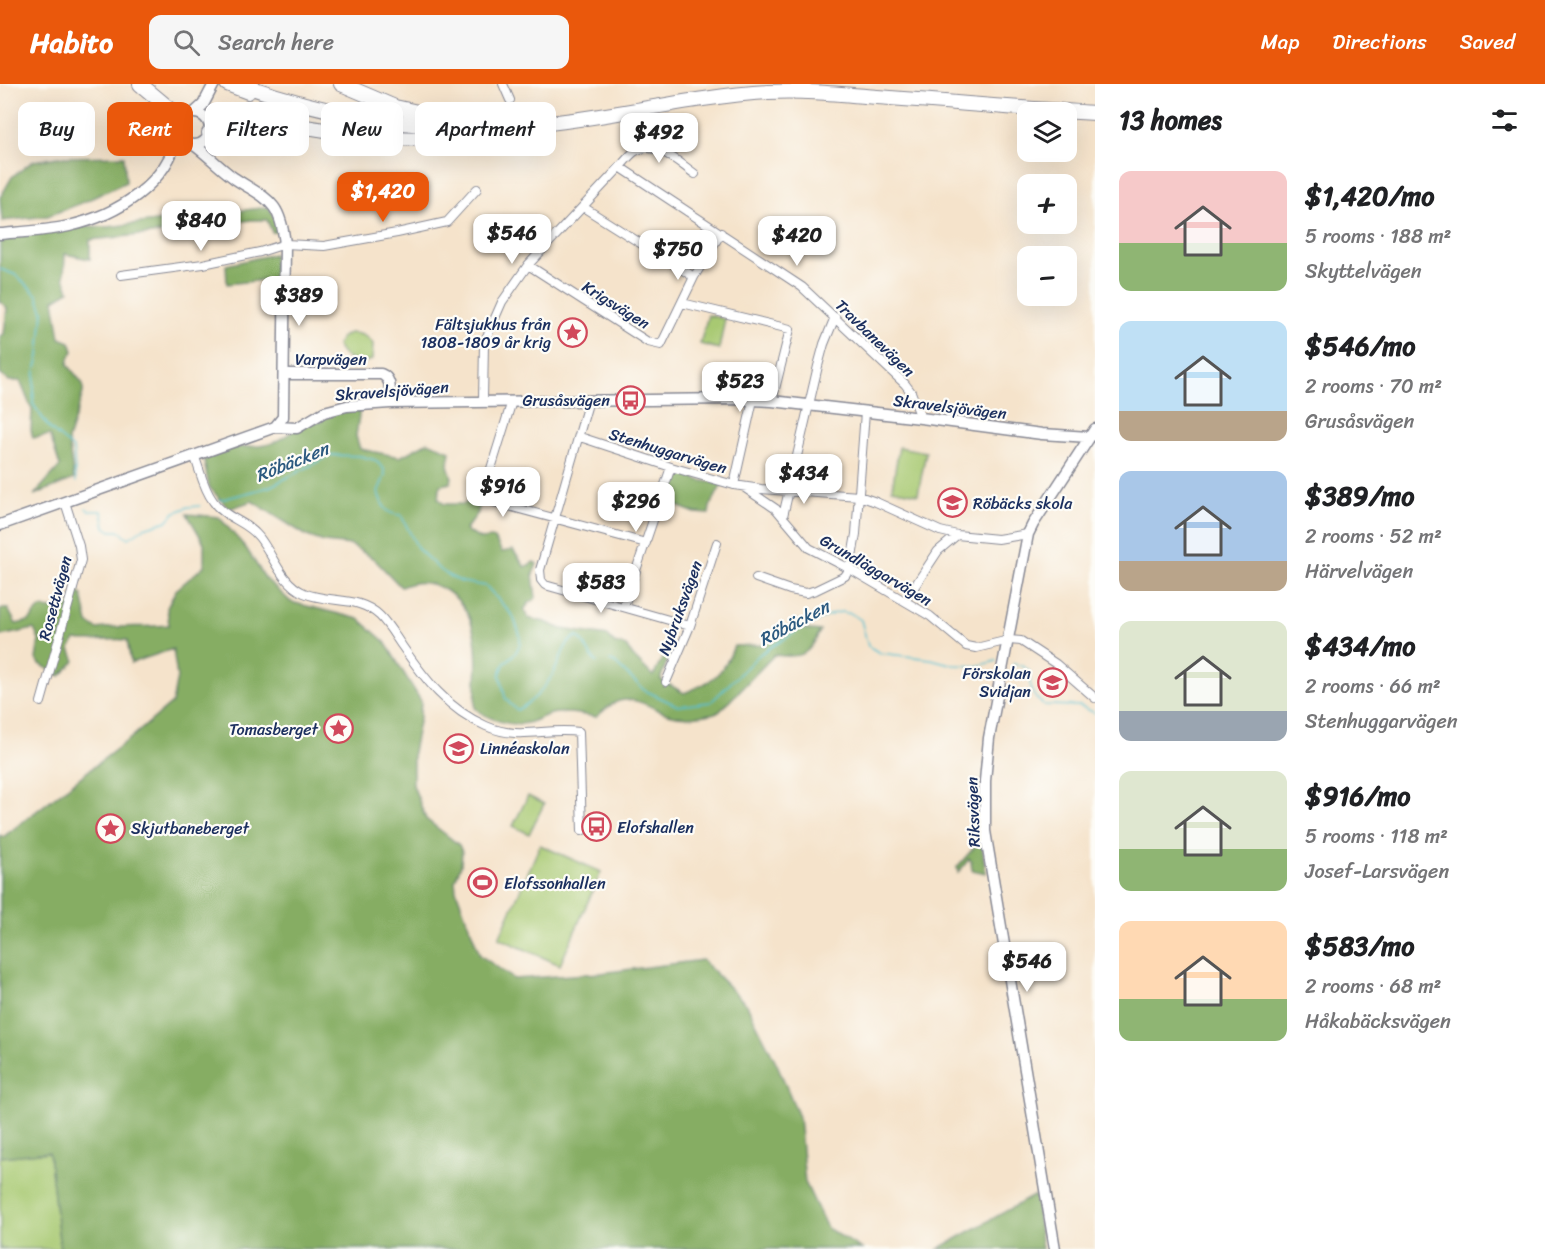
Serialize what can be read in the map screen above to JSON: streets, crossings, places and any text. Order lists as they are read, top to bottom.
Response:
{
  "streets": {
    "street": [
      "Krigsvägen",
      "Travbanevägen",
      "Varpvägen",
      "Skravelsjövägen",
      "Stenhuggarvägen",
      "Grundläggarvägen",
      "Rosettvägen",
      "Nybruksvägen",
      "Riksvägen"
    ]
  },
  "crossings": [
    ["Travbanevägen", "Skravelsjövägen"],
    ["Varpvägen", "Skravelsjövägen"],
    ["Skravelsjövägen", "Rosettvägen"],
    ["Skravelsjövägen", "Riksvägen"],
    ["Stenhuggarvägen", "Grundläggarvägen"],
    ["Stenhuggarvägen", "Riksvägen"],
    ["Grundläggarvägen", "Riksvägen"]
  ],
  "water": ["Röbäcken"],
  "places": {
    "place": ["Fältsjukhus från 1808-1809 år krig", "Tomasberget", "Skjutbaneberget"],
    "bus stop": ["Grusåsvägen", "Elofshallen"],
    "school or university": ["Röbäcks skola", "Förskolan Svidjan", "Linnéaskolan"],
    "sports": ["Elofssonhallen"]
  },
  "page": {
    "header": "Habito",
    "search": "Search here",
    "nav": ["Map", "Directions", "Saved"],
    "heading": "13 homes",
    "map_buttons": ["+", "−"],
    "chip": [
      "Buy",
      "Rent",
      "Filters",
      "New",
      "Apartment"
    ],
    "price": [
      "$492",
      "$1,420",
      "$840",
      "$546",
      "$420",
      "$750",
      "$389",
      "$523",
      "$434",
      "$916",
      "$296",
      "$583",
      "$546"
    ],
    "list": [
      {
        "name": "$1,420/mo",
        "note": "5 rooms · 188 m² · Skyttelvägen"
      },
      {
        "name": "$546/mo",
        "note": "2 rooms · 70 m² · Grusåsvägen"
      },
      {
        "name": "$389/mo",
        "note": "2 rooms · 52 m² · Härvelvägen"
      },
      {
        "name": "$434/mo",
        "note": "2 rooms · 66 m² · Stenhuggarvägen"
      },
      {
        "name": "$916/mo",
        "note": "5 rooms · 118 m² · Josef-Larsvägen"
      },
      {
        "name": "$583/mo",
        "note": "2 rooms · 68 m² · Håkabäcksvägen"
      }
    ]
  }
}
